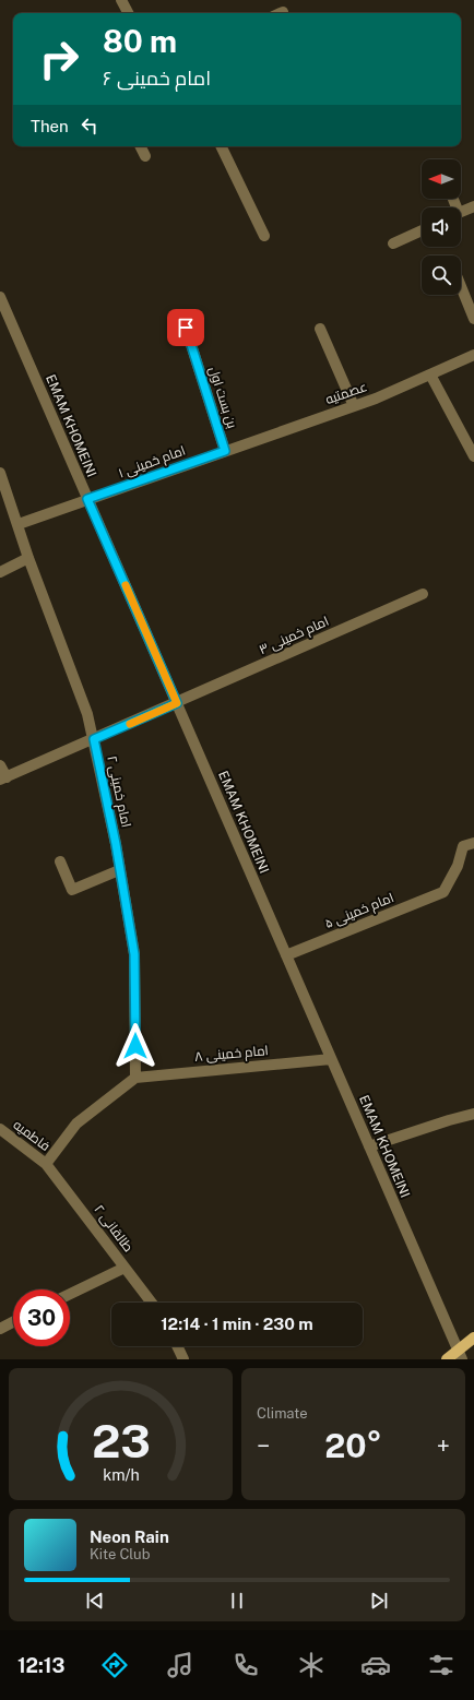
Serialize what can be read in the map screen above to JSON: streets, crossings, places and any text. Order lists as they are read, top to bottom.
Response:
{
  "streets": {
    "street": [
      "عصمتیه",
      "بن بست اول",
      "EMAM KHOMEINI",
      "امام خمینی ۱",
      "امام خمینی ۳",
      "امام خمینی ۲",
      "امام خمینی ۵",
      "امام خمینی ۸",
      "فاطمیه",
      "طالقانی ۲"
    ]
  },
  "crossings": [
    ["عصمتیه", "بن بست اول"],
    ["عصمتیه", "امام خمینی ۱"],
    ["بن بست اول", "امام خمینی ۱"],
    ["EMAM KHOMEINI", "امام خمینی ۱"],
    ["EMAM KHOMEINI", "امام خمینی ۳"],
    ["EMAM KHOMEINI", "امام خمینی ۵"],
    ["EMAM KHOMEINI", "امام خمینی ۸"],
    ["امام خمینی ۱", "امام خمینی ۲"],
    ["امام خمینی ۳", "امام خمینی ۲"],
    ["امام خمینی ۲", "امام خمینی ۸"],
    ["فاطمیه", "طالقانی ۲"]
  ],
  "north": "left",
  "page": {
    "turn": ["80 m", "امام خمینی ۶"],
    "then": "Then",
    "limit": "30",
    "trip": "12:14 · 1 min · 230 m",
    "tile": "Climate",
    "heat": ["−", "20°", "+"],
    "song": ["Neon Rain", "Kite Club"],
    "tabs": "12:13",
    "gauge": ["23", "km/h"]
  }
}
